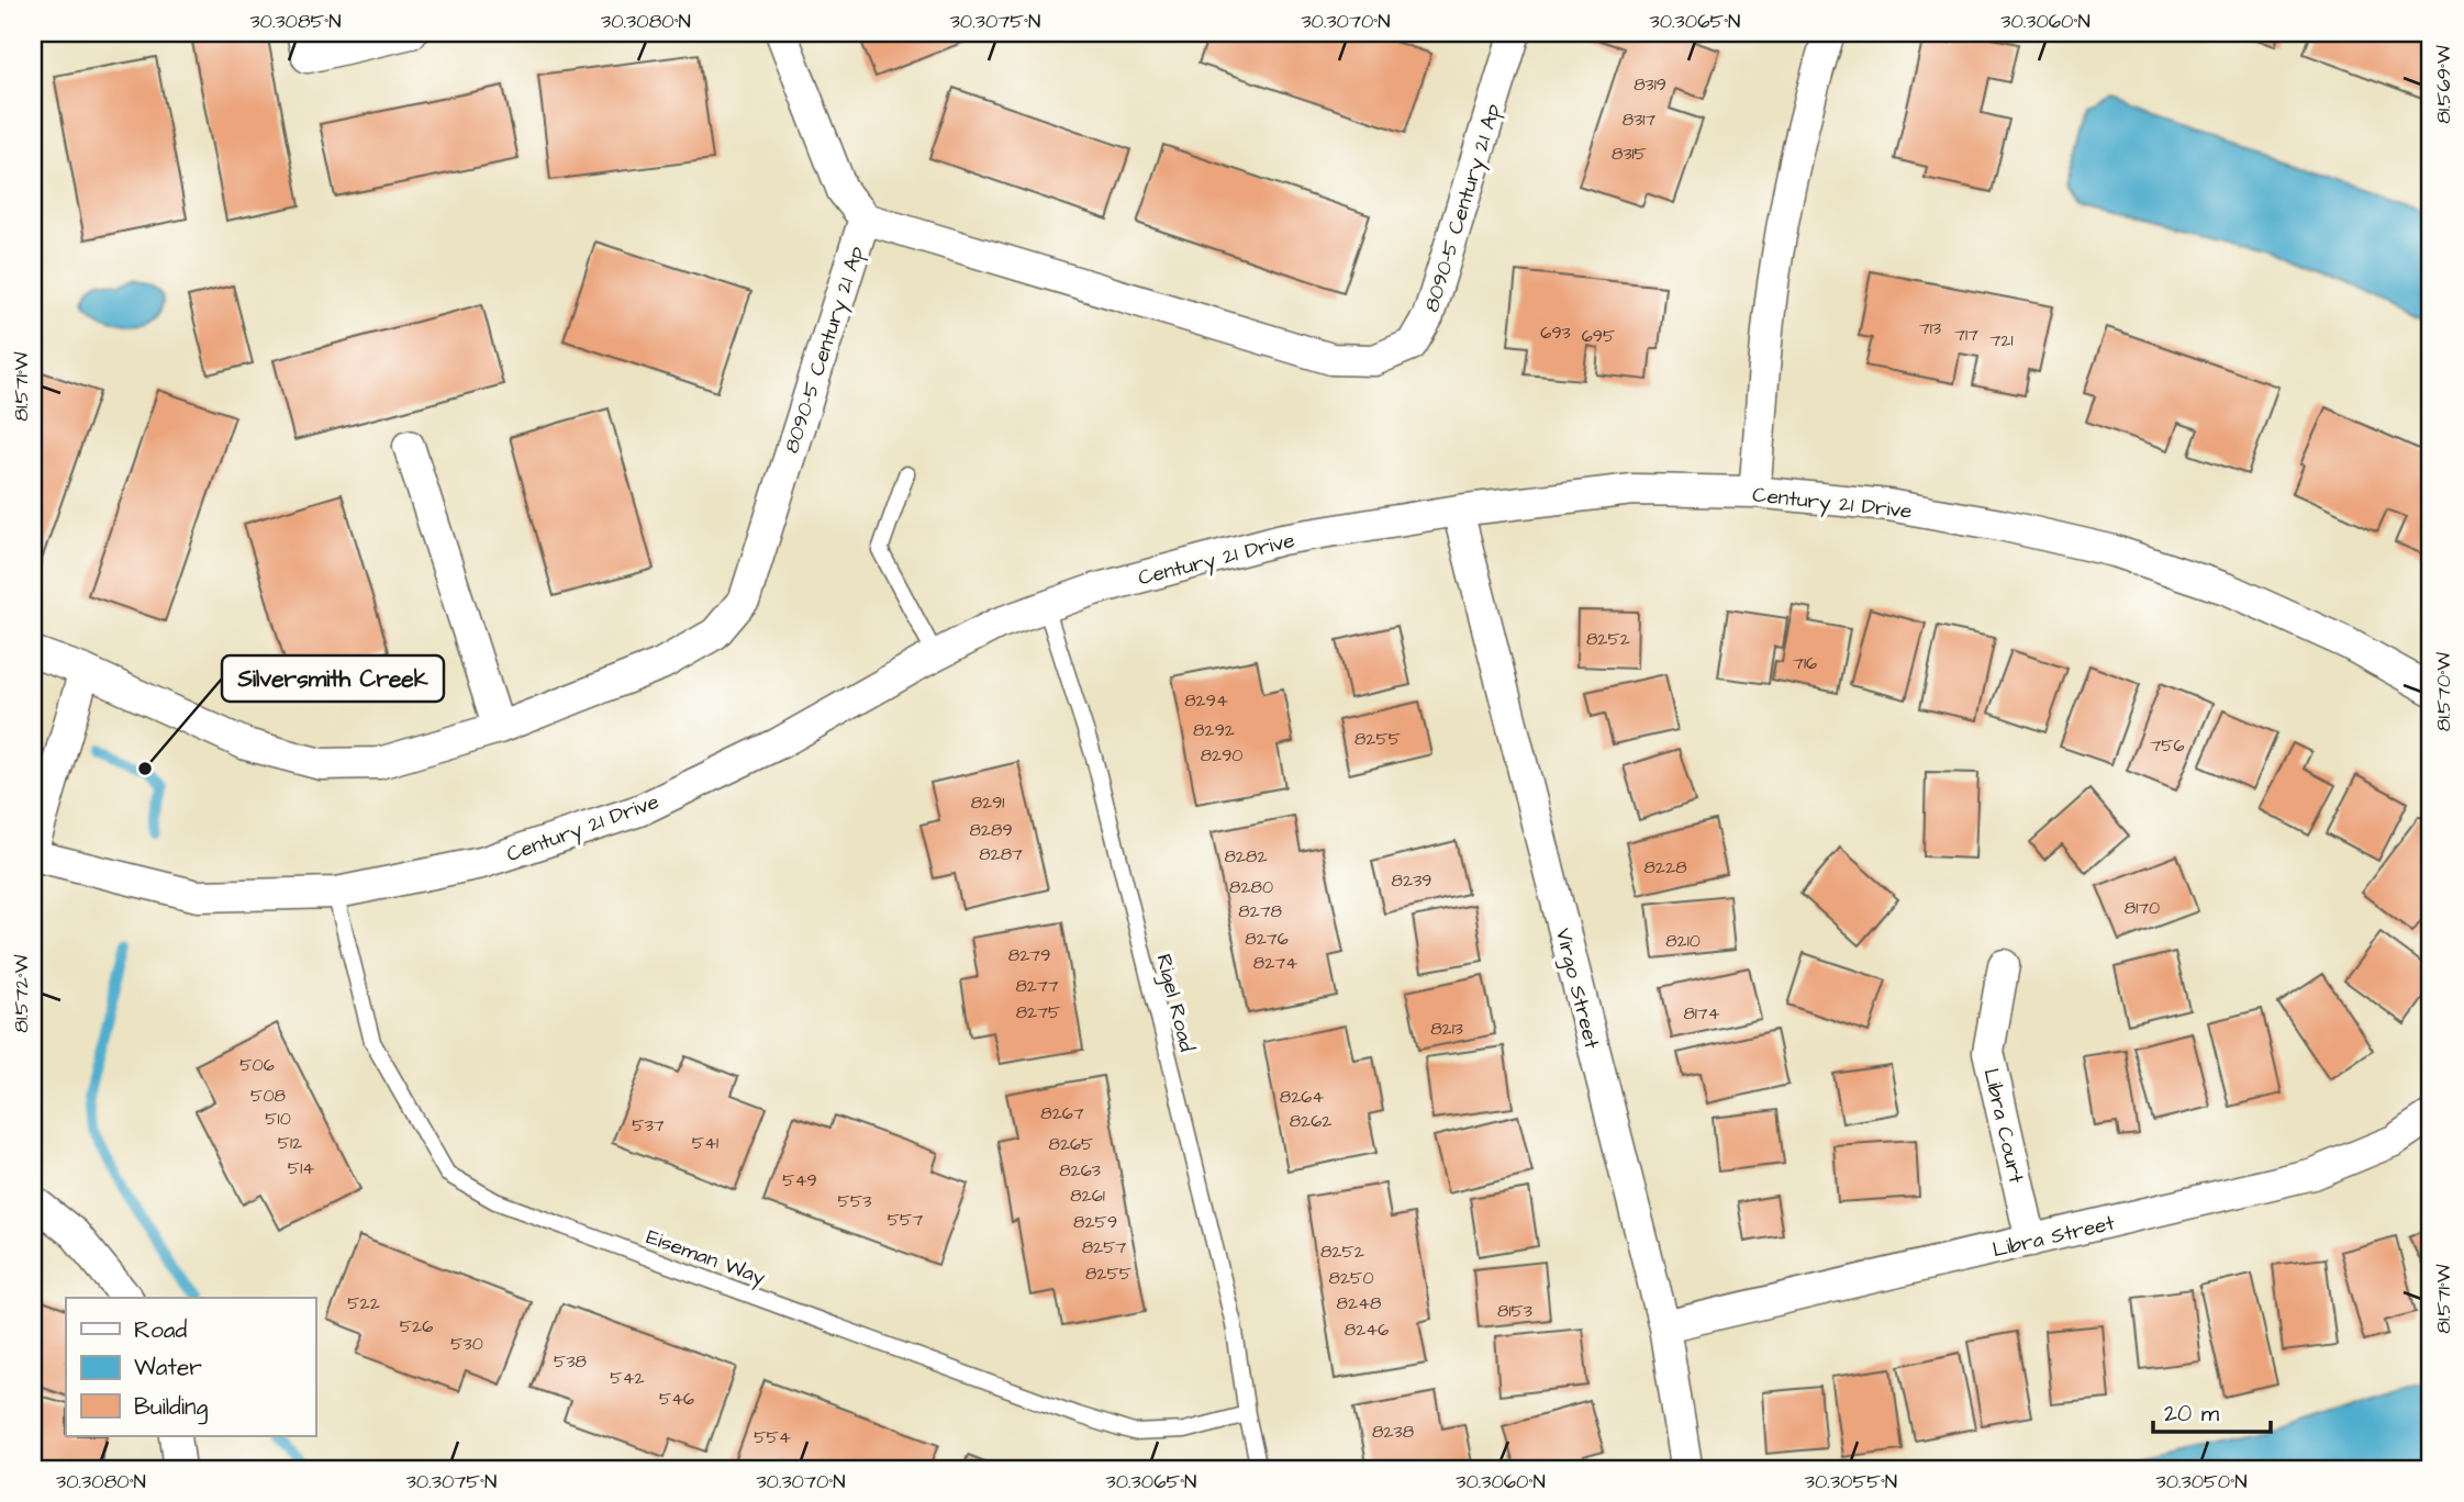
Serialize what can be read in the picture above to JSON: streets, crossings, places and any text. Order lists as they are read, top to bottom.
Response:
{
  "streets": {
    "street": [
      "8090-5 Century 21 Ap",
      "Century 21 Drive",
      "Virgo Street",
      "Libra Court",
      "Libra Street"
    ],
    "lane": ["Rigel Road", "Eiseman Way"]
  },
  "crossings": [
    ["Century 21 Drive", "Virgo Street"],
    ["Century 21 Drive", "Rigel Road"],
    ["Century 21 Drive", "Eiseman Way"],
    ["Virgo Street", "Libra Street"],
    ["Rigel Road", "Eiseman Way"],
    ["Libra Court", "Libra Street"]
  ],
  "places": ["Silversmith Creek"],
  "house_numbers": [
    "8319",
    "8317",
    "8315",
    "713",
    "693",
    "717",
    "695",
    "721",
    "8252",
    "716",
    "8294",
    "8292",
    "8255",
    "756",
    "8290",
    "8291",
    "8289",
    "8287",
    "8282",
    "8228",
    "8239",
    "8280",
    "8170",
    "8278",
    "8276",
    "8210",
    "8279",
    "8274",
    "8277",
    "8275",
    "8174",
    "8213",
    "506",
    "508",
    "8264",
    "8267",
    "510",
    "8262",
    "537",
    "512",
    "541",
    "8265",
    "514",
    "8263",
    "549",
    "8261",
    "553",
    "557",
    "8259",
    "8257",
    "8252",
    "8255",
    "8250",
    "522",
    "8248",
    "8153",
    "526",
    "8246",
    "530",
    "538",
    "542",
    "546",
    "8238",
    "554"
  ],
  "legend": ["Road", "Water", "Building"],
  "scale_bar": "20 m",
  "coordinates": [
    "30.3085°N",
    "30.3080°N",
    "30.3075°N",
    "30.3070°N",
    "30.3065°N",
    "30.3060°N",
    "81.569°W",
    "81.571°W",
    "81.570°W",
    "81.572°W",
    "30.3055°N",
    "30.3050°N"
  ]
}
